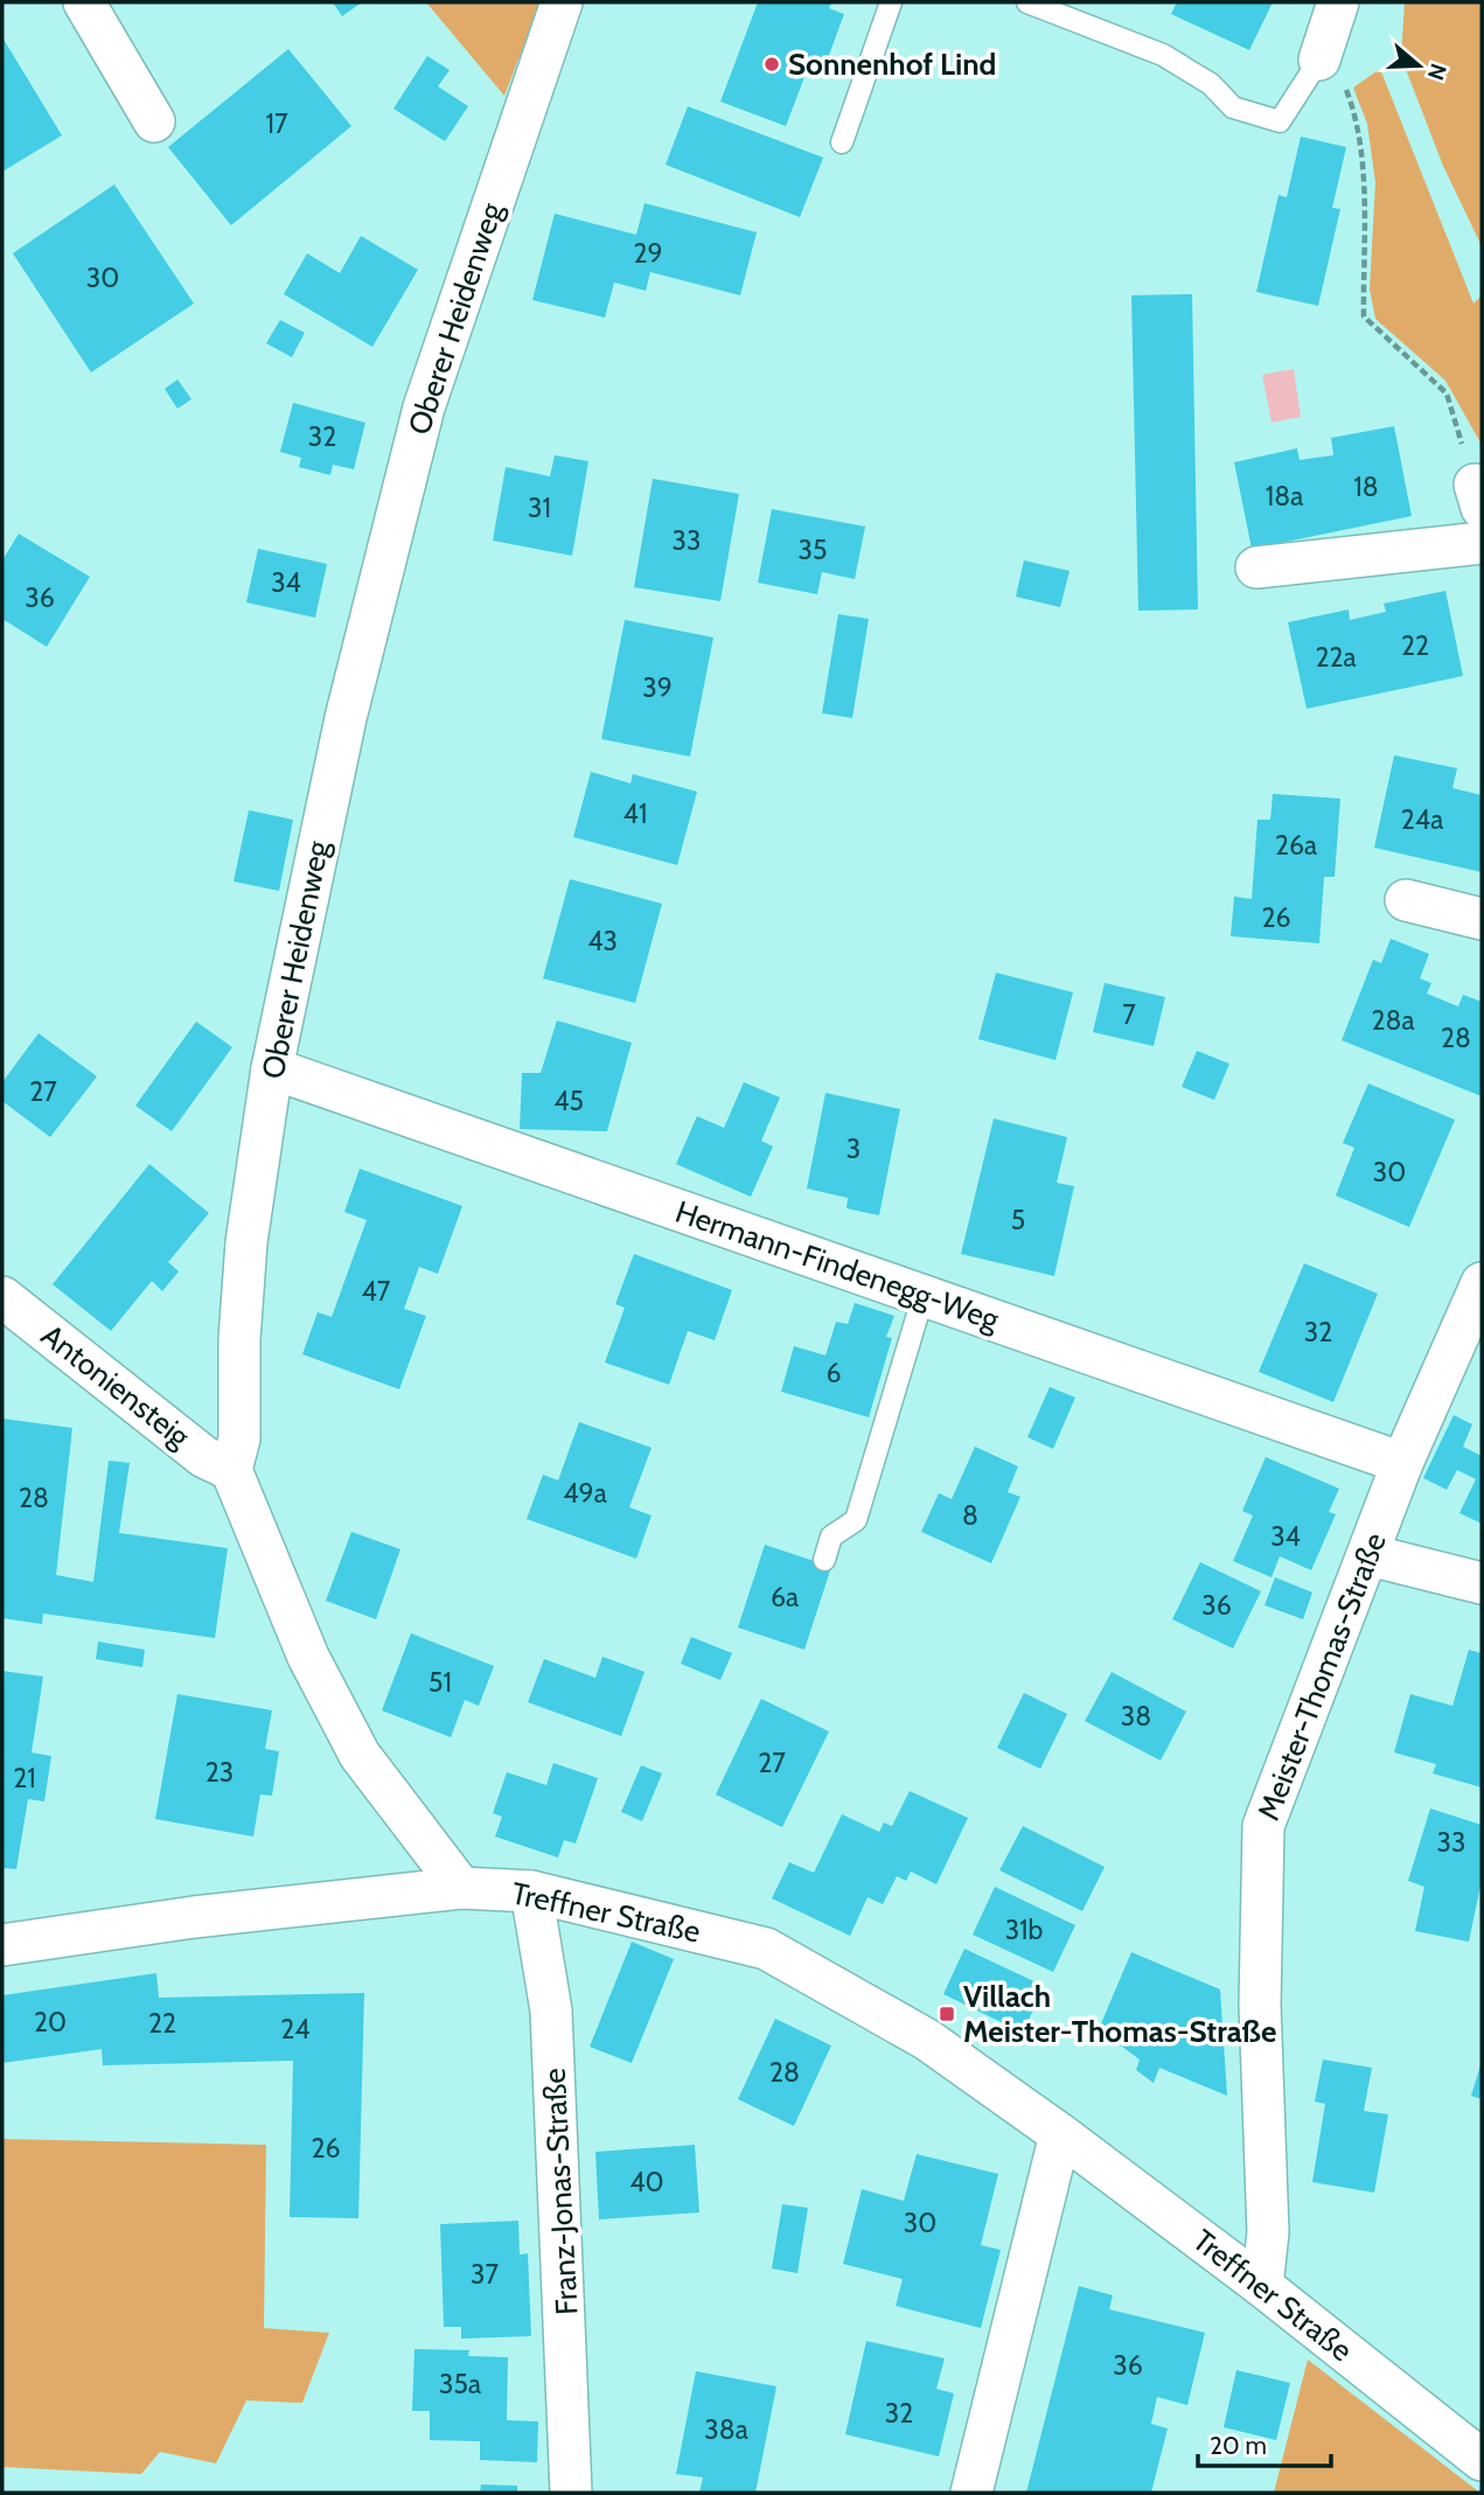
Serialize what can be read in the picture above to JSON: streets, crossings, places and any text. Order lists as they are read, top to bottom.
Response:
{
  "streets": {
    "street": [
      "Oberer Heidenweg",
      "Hermann-Findenegg-Weg",
      "Antoniensteig",
      "Meister-Thomas-Straße",
      "Treffner Straße",
      "Franz-Jonas-Straße"
    ]
  },
  "crossings": [
    ["Oberer Heidenweg", "Hermann-Findenegg-Weg"],
    ["Oberer Heidenweg", "Antoniensteig"],
    ["Hermann-Findenegg-Weg", "Meister-Thomas-Straße"],
    ["Meister-Thomas-Straße", "Treffner Straße"],
    ["Treffner Straße", "Franz-Jonas-Straße"]
  ],
  "places": {
    "other": ["Sonnenhof Lind"],
    "transit": ["Villach Meister-Thomas-Straße"]
  },
  "house_numbers": [
    "17",
    "29",
    "30",
    "32",
    "18",
    "18a",
    "31",
    "33",
    "35",
    "34",
    "36",
    "22",
    "22a",
    "39",
    "41",
    "24a",
    "26a",
    "26",
    "43",
    "7",
    "28a",
    "28",
    "27",
    "45",
    "3",
    "30",
    "5",
    "47",
    "32",
    "6",
    "49a",
    "28",
    "8",
    "34",
    "6a",
    "36",
    "51",
    "38",
    "27",
    "23",
    "21",
    "33",
    "31b",
    "20",
    "22",
    "24",
    "28",
    "26",
    "40",
    "30",
    "37",
    "36",
    "35a",
    "32",
    "38a"
  ],
  "scale_bar": "20 m",
  "north": "right"
}
